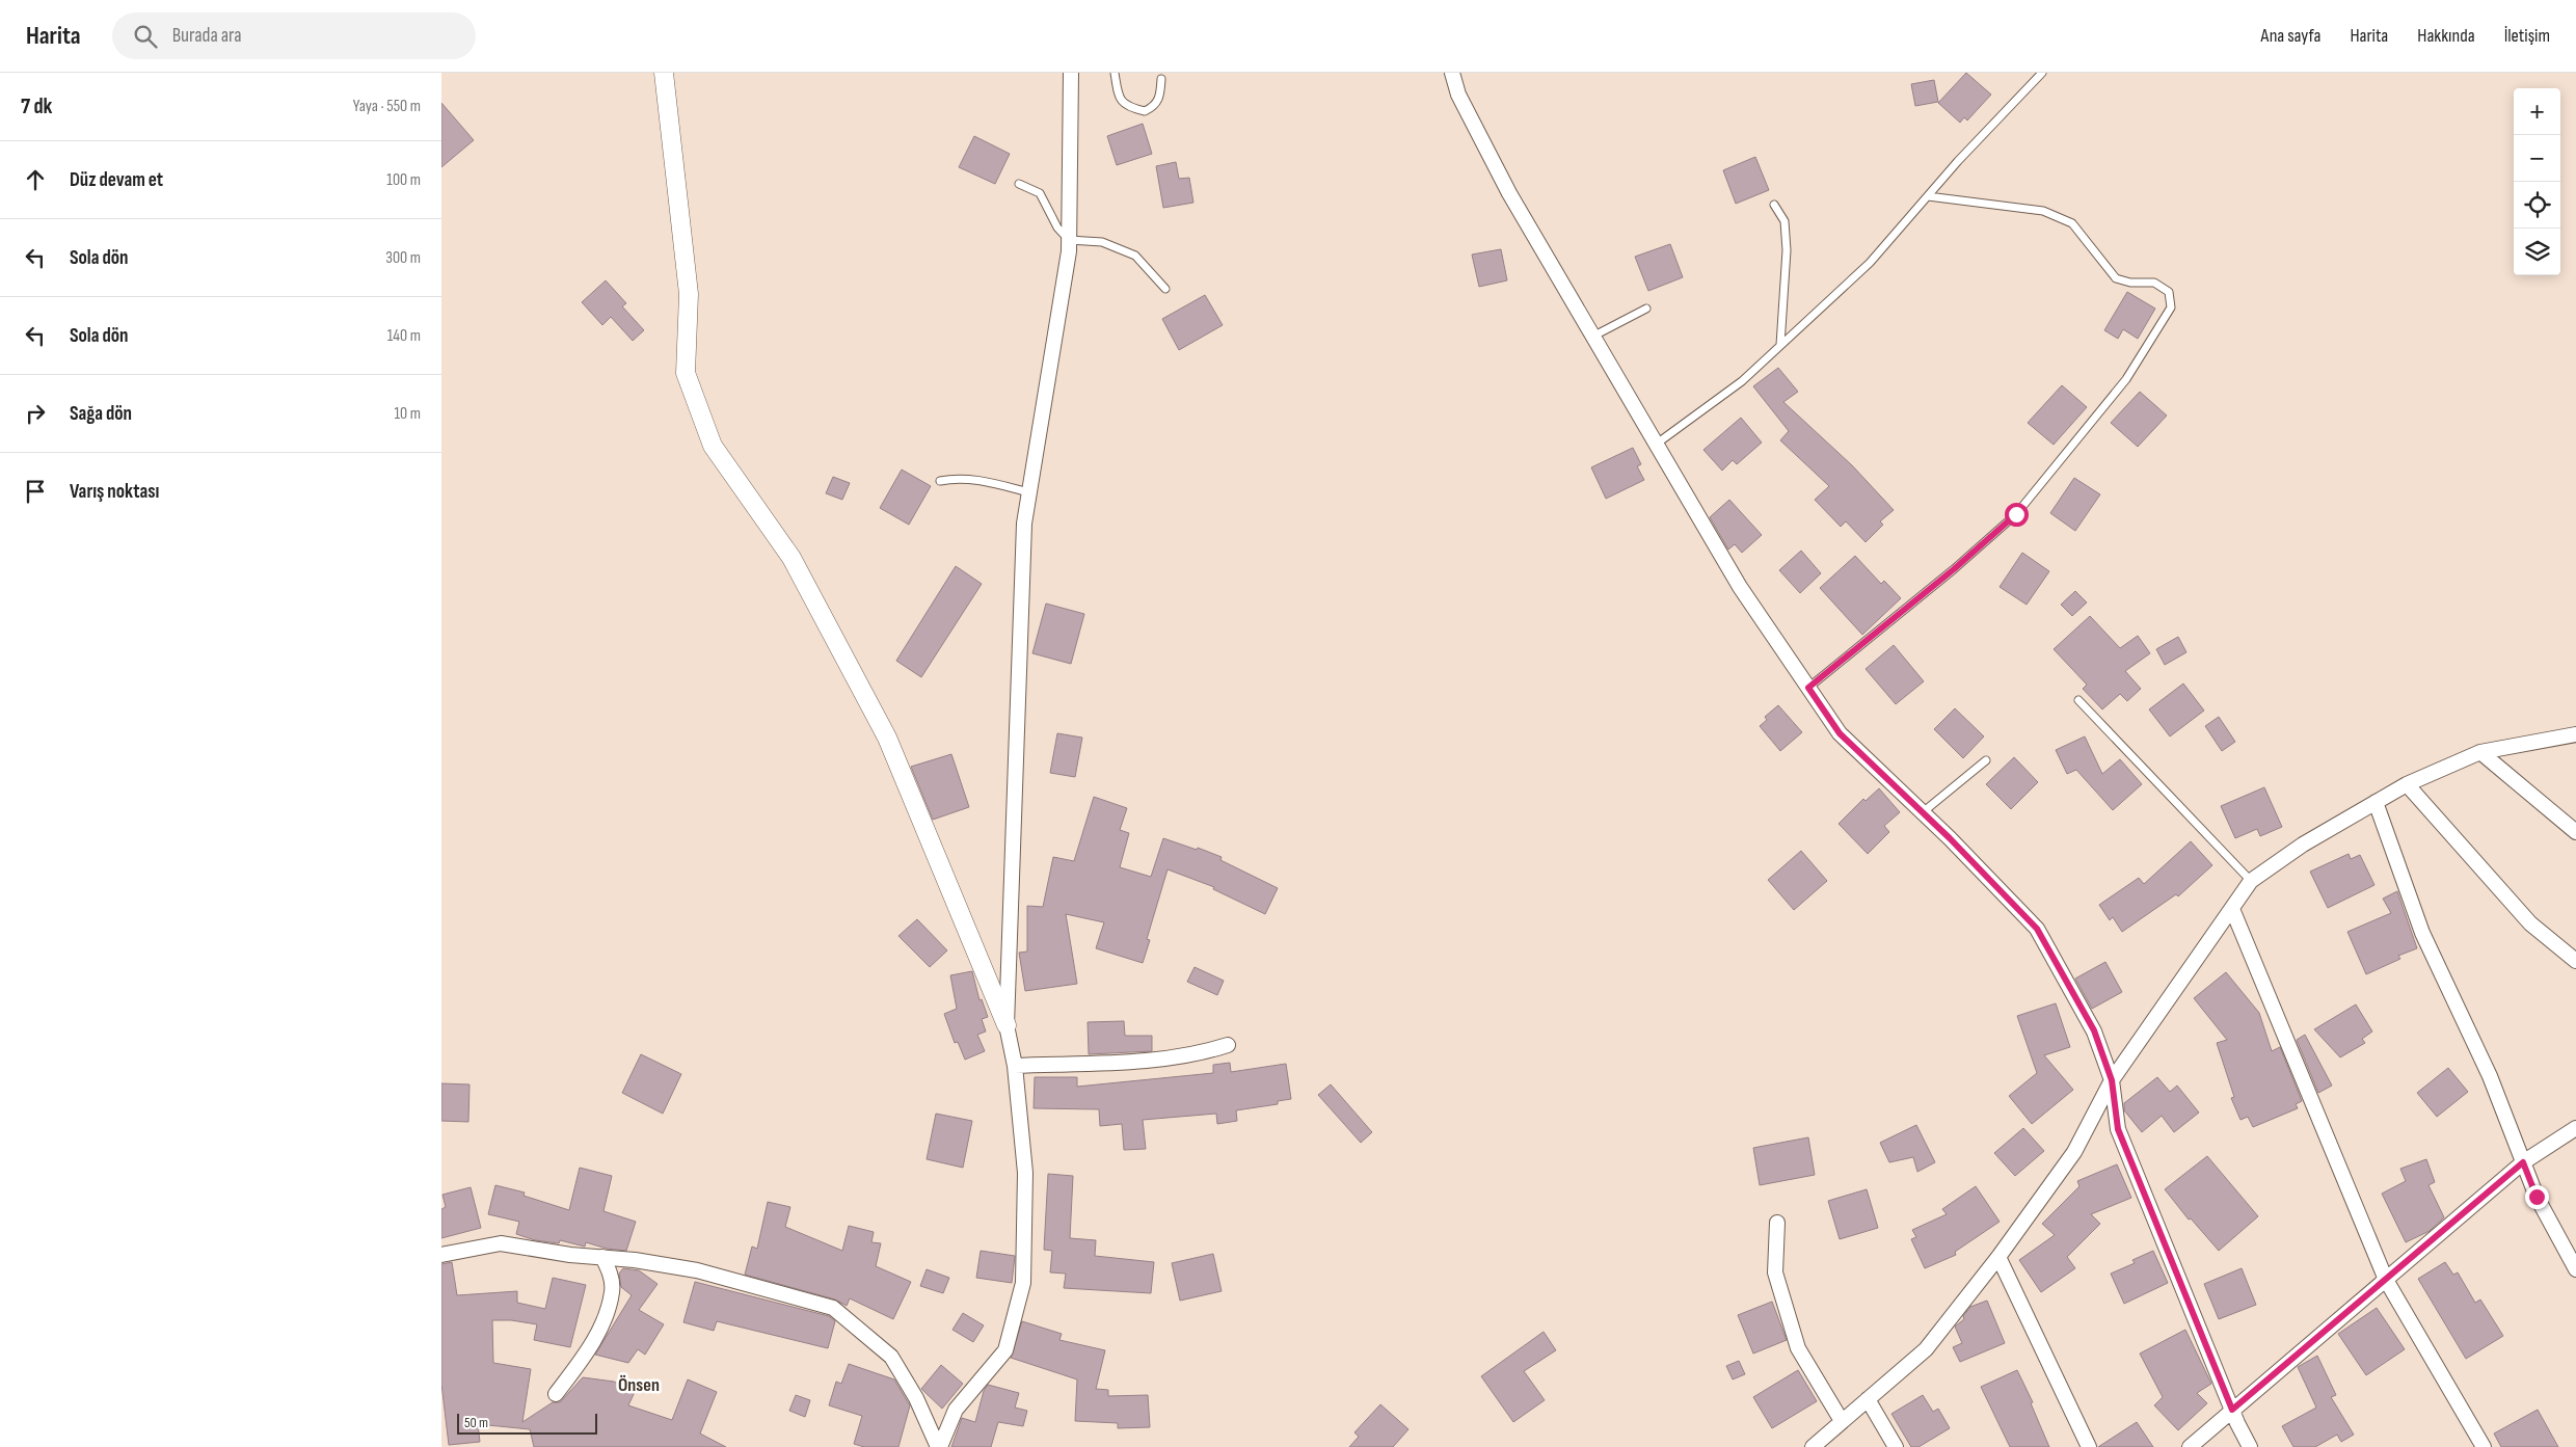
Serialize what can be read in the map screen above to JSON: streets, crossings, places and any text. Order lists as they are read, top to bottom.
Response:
{
  "districts": ["Önsen"],
  "scale_bar": "50 m",
  "page": {
    "header": "Harita",
    "search": "Burada ara",
    "nav": [
      "Ana sayfa",
      "Harita",
      "Hakkında",
      "İletişim"
    ],
    "heading": ["7 dk", "Yaya · 550 m"],
    "map_buttons": ["+", "−"],
    "list": [
      ["Düz devam et", "100 m"],
      ["Sola dön", "300 m"],
      ["Sola dön", "140 m"],
      ["Sağa dön", "10 m"],
      "Varış noktası"
    ],
    "scale": "50 m"
  }
}
